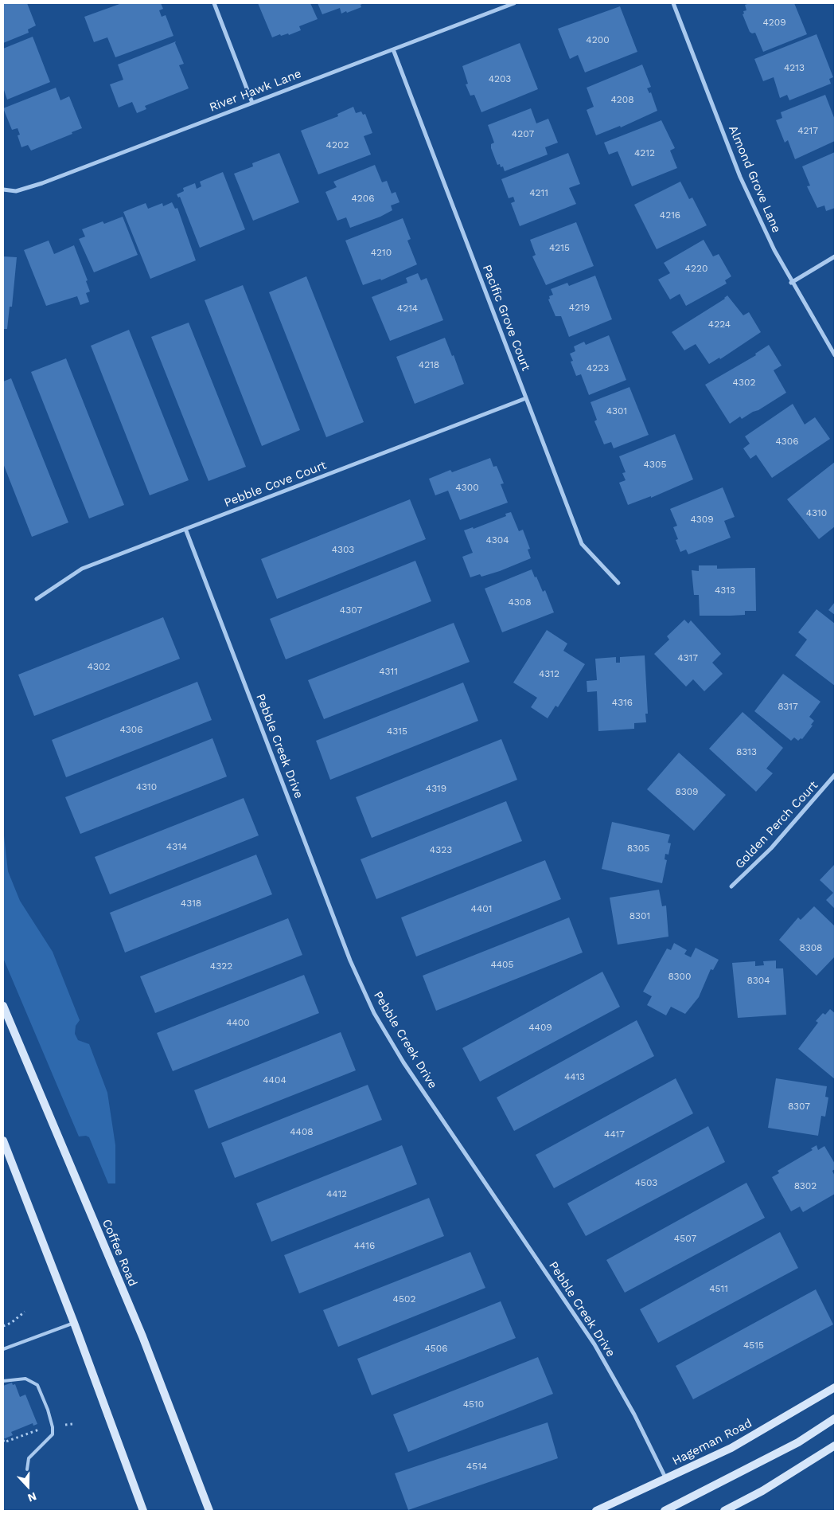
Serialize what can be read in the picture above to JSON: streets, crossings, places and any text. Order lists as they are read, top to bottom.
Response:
{
  "streets": {
    "main road": ["Coffee Road", "Hageman Road"],
    "street": [
      "River Hawk Lane",
      "Almond Grove Lane",
      "Pacific Grove Court",
      "Pebble Cove Court",
      "Pebble Creek Drive",
      "Golden Perch Court"
    ]
  },
  "crossings": [
    ["River Hawk Lane", "Pacific Grove Court"],
    ["Pacific Grove Court", "Pebble Cove Court"],
    ["Pebble Cove Court", "Pebble Creek Drive"],
    ["Pebble Creek Drive", "Hageman Road"]
  ],
  "house_numbers": [
    "4209",
    "4200",
    "4213",
    "4203",
    "4208",
    "4217",
    "4207",
    "4202",
    "4212",
    "4211",
    "4206",
    "4216",
    "4215",
    "4210",
    "4220",
    "4219",
    "4214",
    "4224",
    "4218",
    "4223",
    "4302",
    "4301",
    "4306",
    "4305",
    "4300",
    "4310",
    "4309",
    "4304",
    "4303",
    "4313",
    "4308",
    "4307",
    "4317",
    "4302",
    "4311",
    "4312",
    "4316",
    "8317",
    "4306",
    "4315",
    "8313",
    "4310",
    "4319",
    "8309",
    "4314",
    "8305",
    "4323",
    "4318",
    "4401",
    "8301",
    "8308",
    "4405",
    "4322",
    "8300",
    "8304",
    "4400",
    "4409",
    "4413",
    "4404",
    "8307",
    "4408",
    "4417",
    "4503",
    "8302",
    "4412",
    "4507",
    "4416",
    "4511",
    "4502",
    "4515",
    "4506",
    "4510",
    "4514"
  ],
  "north": "bottom"
}
